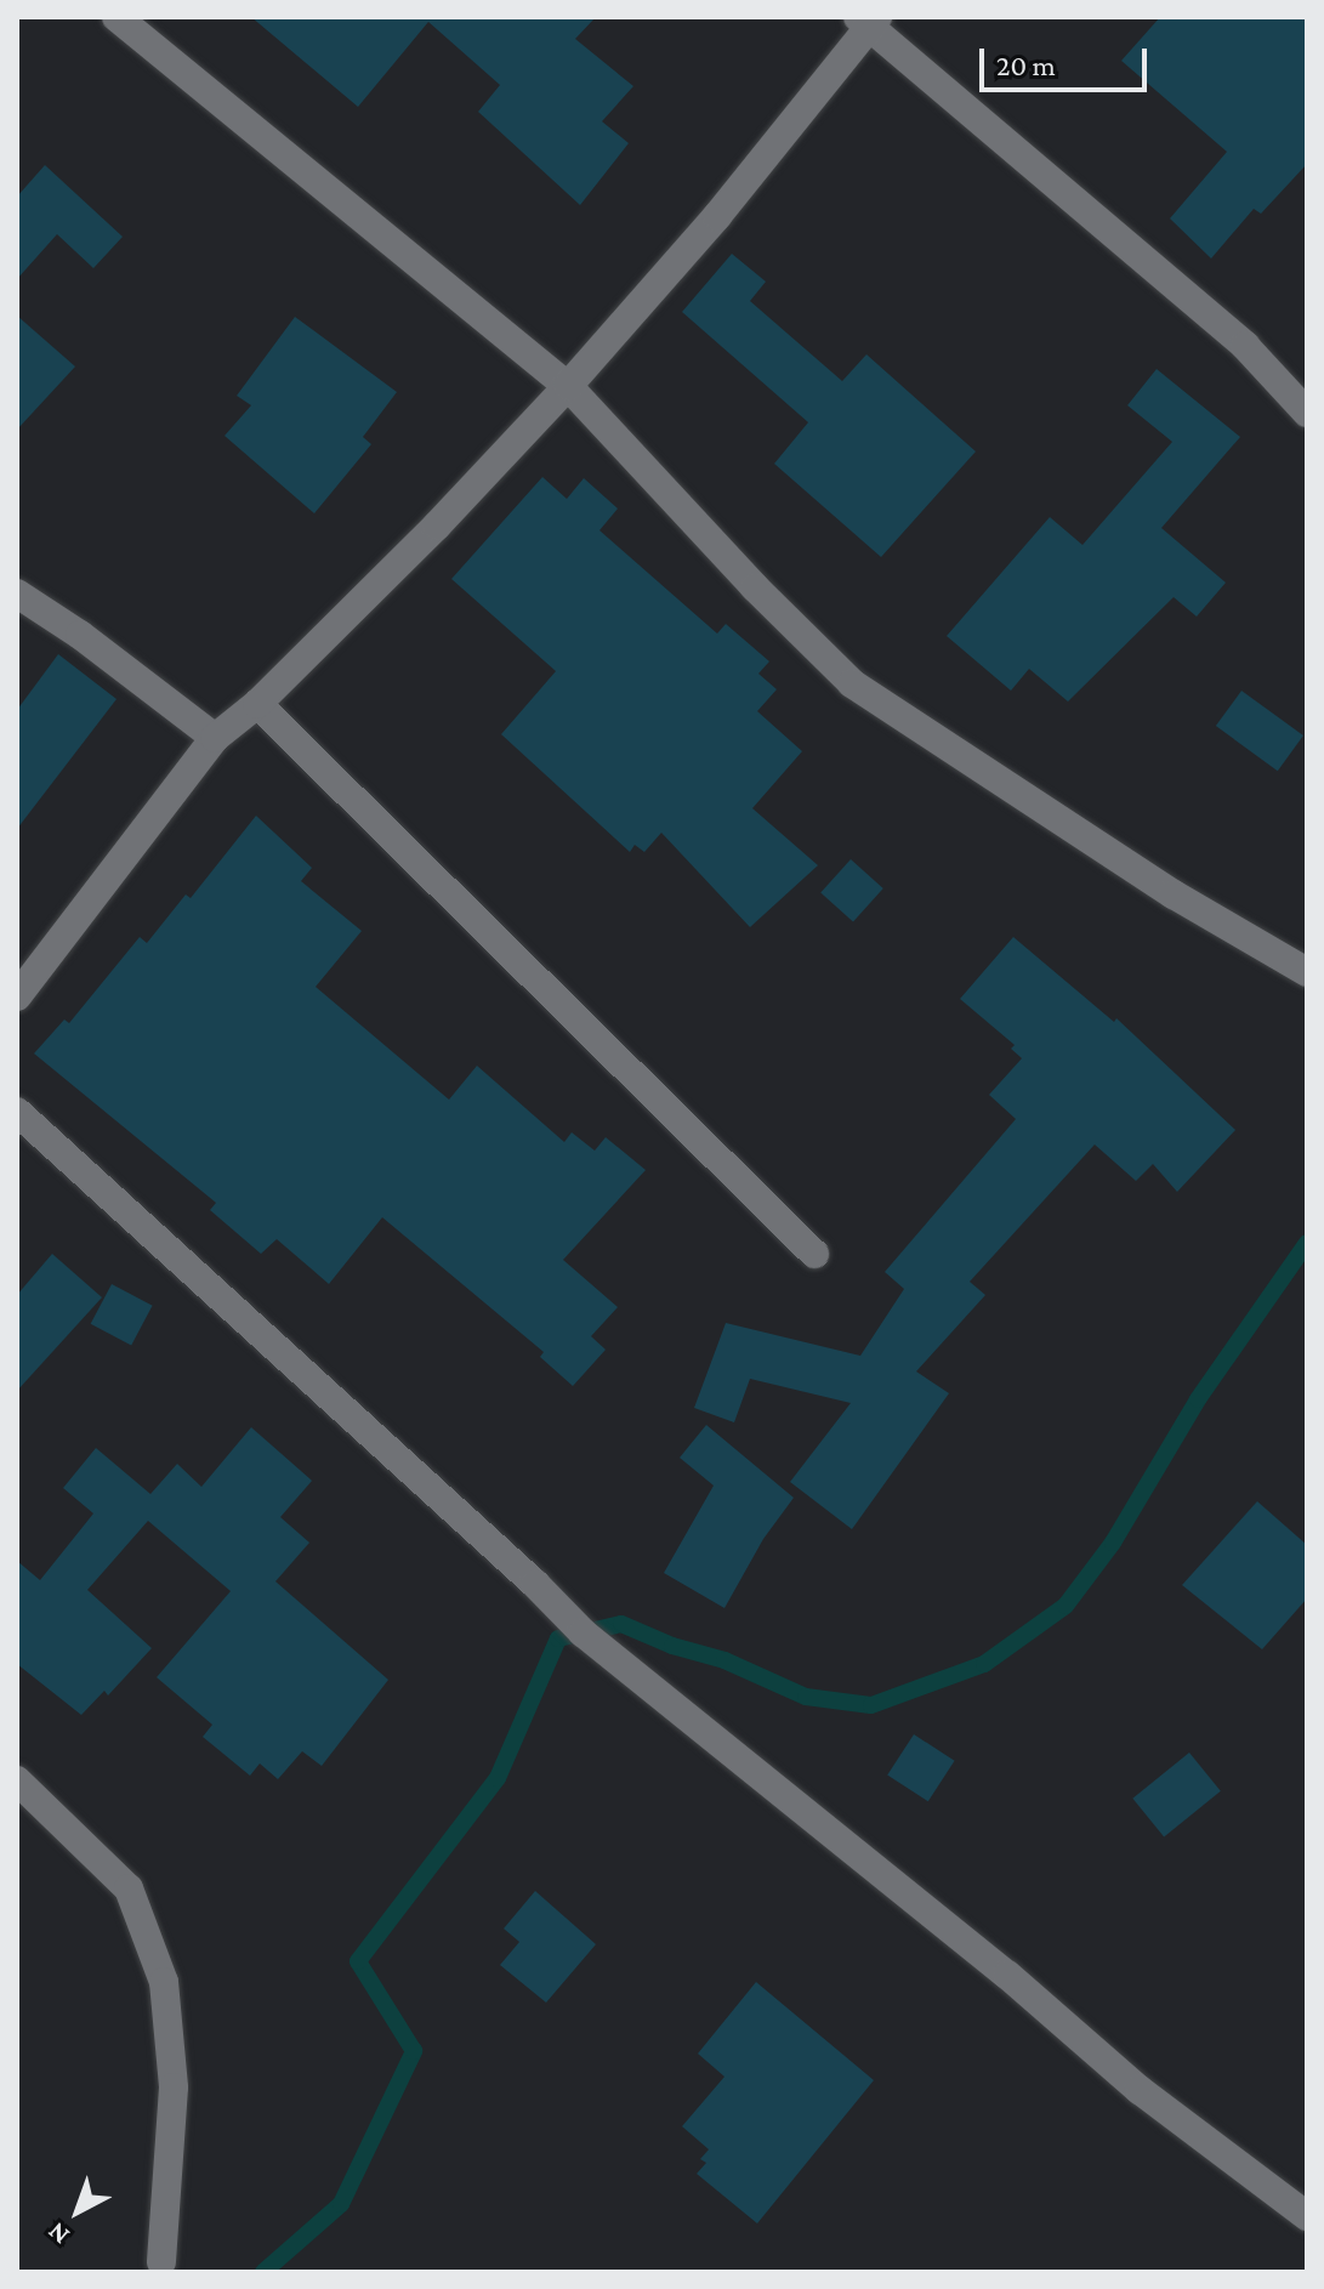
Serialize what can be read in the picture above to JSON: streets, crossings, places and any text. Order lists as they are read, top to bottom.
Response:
{
  "scale_bar": "20 m",
  "north": "bottom left"
}
